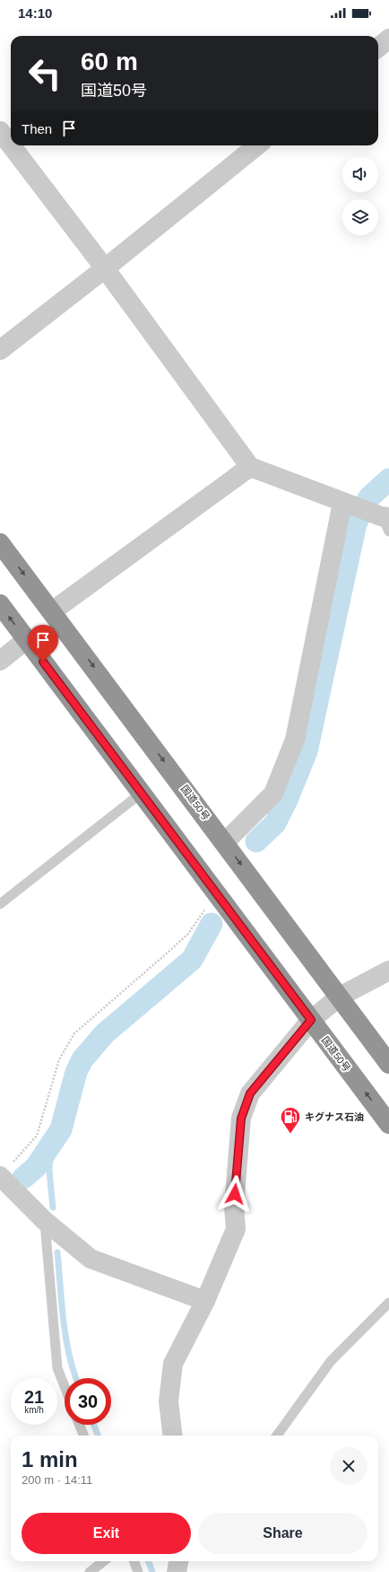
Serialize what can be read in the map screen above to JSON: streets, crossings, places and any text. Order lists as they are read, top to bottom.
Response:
{
  "streets": {
    "highway": ["国道50号"]
  },
  "places": {
    "fuel station": ["キグナス石油"]
  },
  "page": {
    "status": "14:10",
    "turn": ["60 m", "国道50号"],
    "then": "Then",
    "speed": "21 km/h",
    "limit": "30",
    "heading": ["1 min", "200 m · 14:11"],
    "buttons": ["Exit", "Share"]
  }
}
